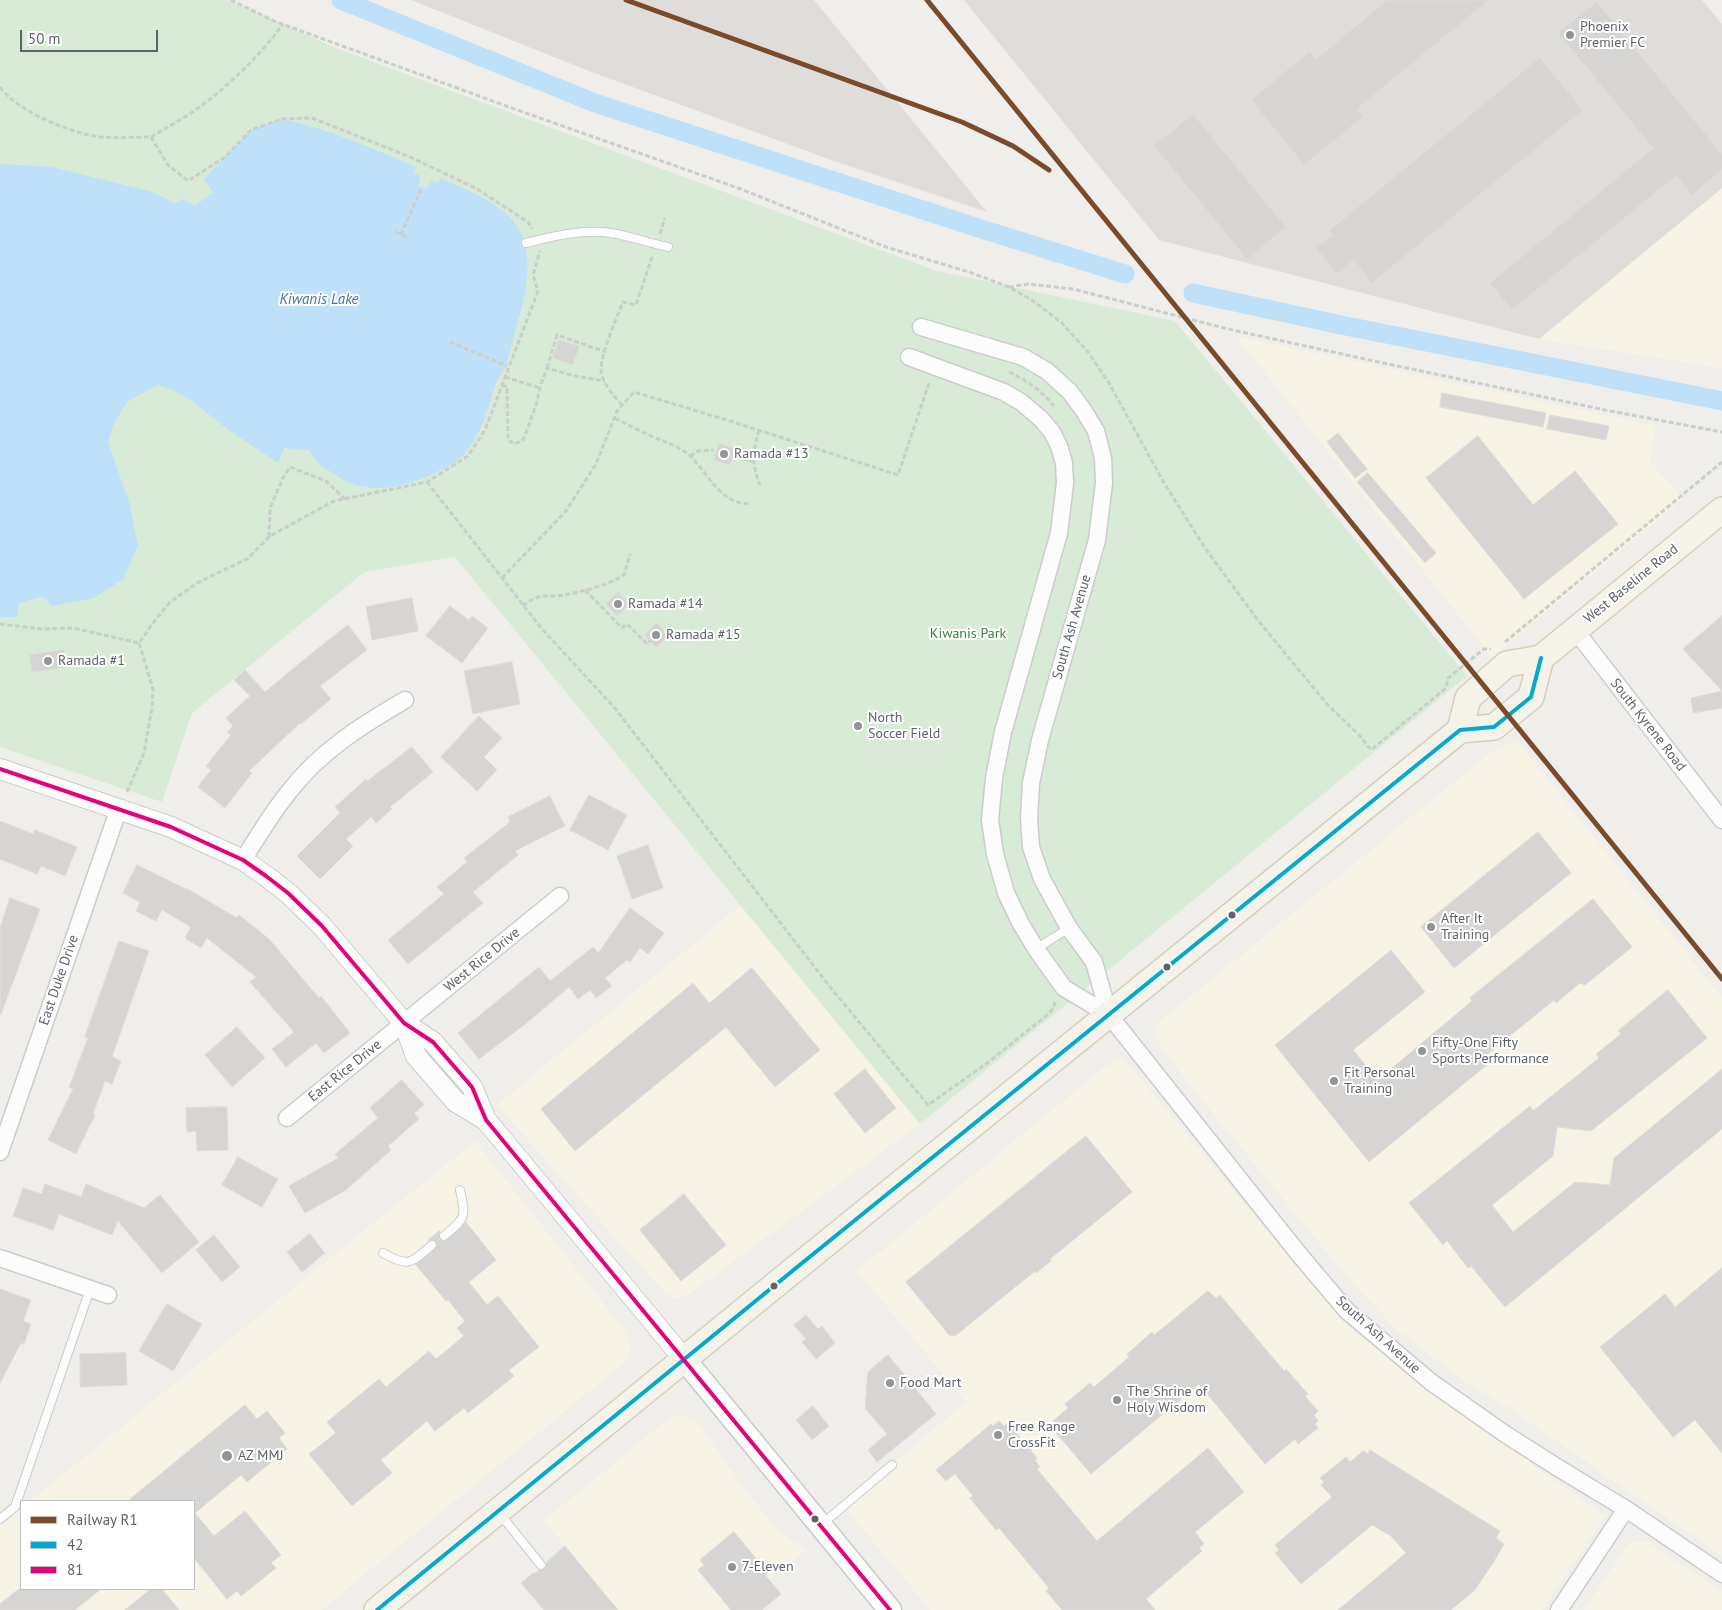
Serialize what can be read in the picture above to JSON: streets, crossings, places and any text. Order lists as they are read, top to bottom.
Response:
{
  "streets": {
    "main road": ["West Baseline Road"],
    "street": [
      "South Ash Avenue",
      "South Kyrene Road",
      "West Rice Drive",
      "East Duke Drive",
      "East Rice Drive"
    ]
  },
  "crossings": [
    ["West Baseline Road", "South Kyrene Road"],
    ["West Rice Drive", "East Rice Drive"]
  ],
  "water": ["Kiwanis Lake"],
  "parks": ["Kiwanis Park"],
  "places": [
    "Phoenix Premier FC",
    "Ramada #13",
    "Ramada #14",
    "Ramada #15",
    "Ramada #1",
    "North Soccer Field",
    "After It Training",
    "Fifty-One Fifty Sports Performance",
    "Fit Personal Training",
    "Food Mart",
    "The Shrine of Holy Wisdom",
    "Free Range CrossFit",
    "AZ MMJ",
    "7-Eleven"
  ],
  "lines": ["rail line R1", "transit line 42", "transit line 81"],
  "legend": ["Railway R1", "42", "81"],
  "scale_bar": "50 m"
}
